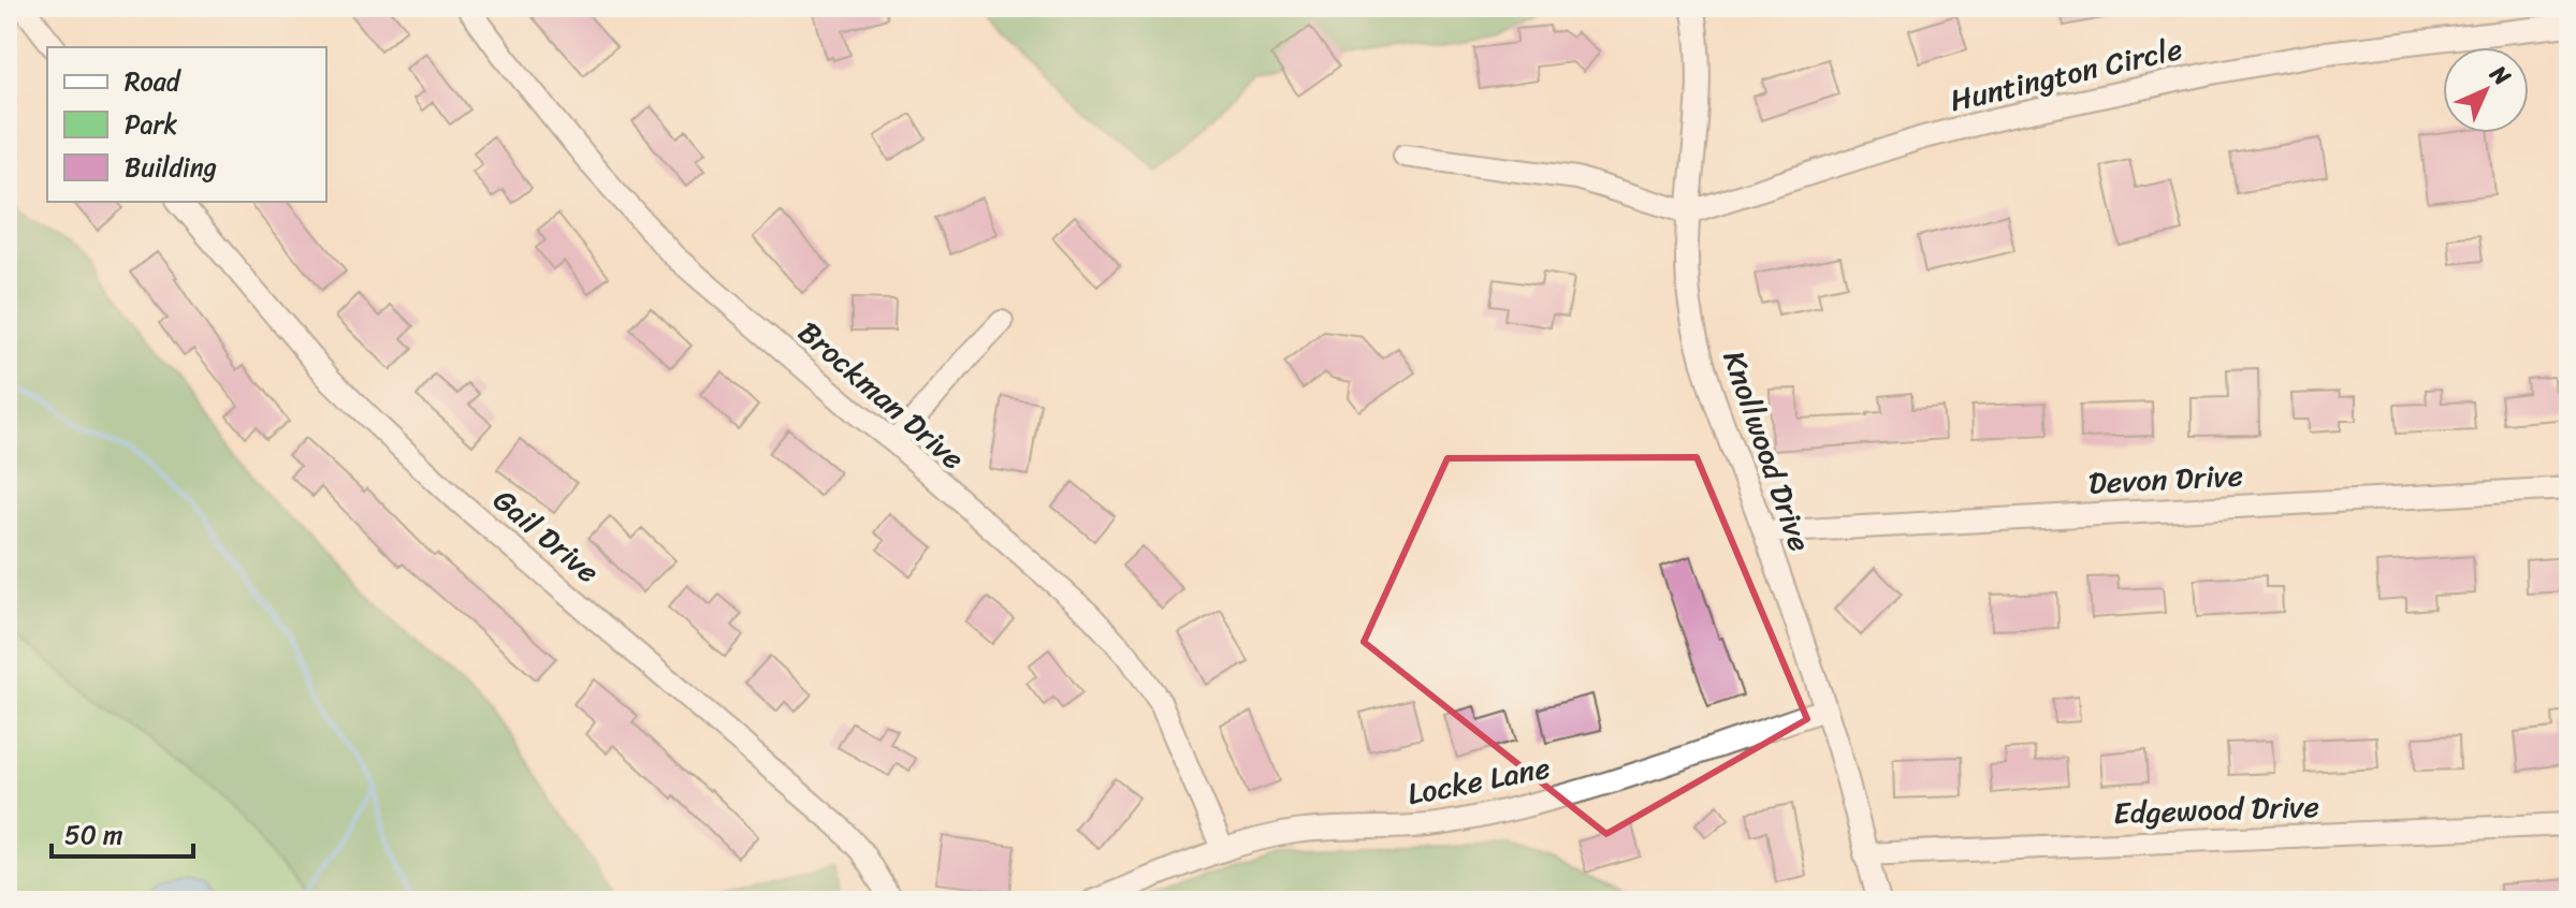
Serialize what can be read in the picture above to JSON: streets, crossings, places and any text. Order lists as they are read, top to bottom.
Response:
{
  "streets": {
    "street": [
      "Huntington Circle",
      "Brockman Drive",
      "Knollwood Drive",
      "Devon Drive",
      "Gail Drive",
      "Locke Lane",
      "Edgewood Drive"
    ]
  },
  "crossings": [
    ["Huntington Circle", "Knollwood Drive"],
    ["Brockman Drive", "Locke Lane"],
    ["Knollwood Drive", "Devon Drive"],
    ["Knollwood Drive", "Locke Lane"],
    ["Knollwood Drive", "Edgewood Drive"]
  ],
  "legend": ["Road", "Park", "Building"],
  "scale_bar": "50 m",
  "north": "top right"
}
